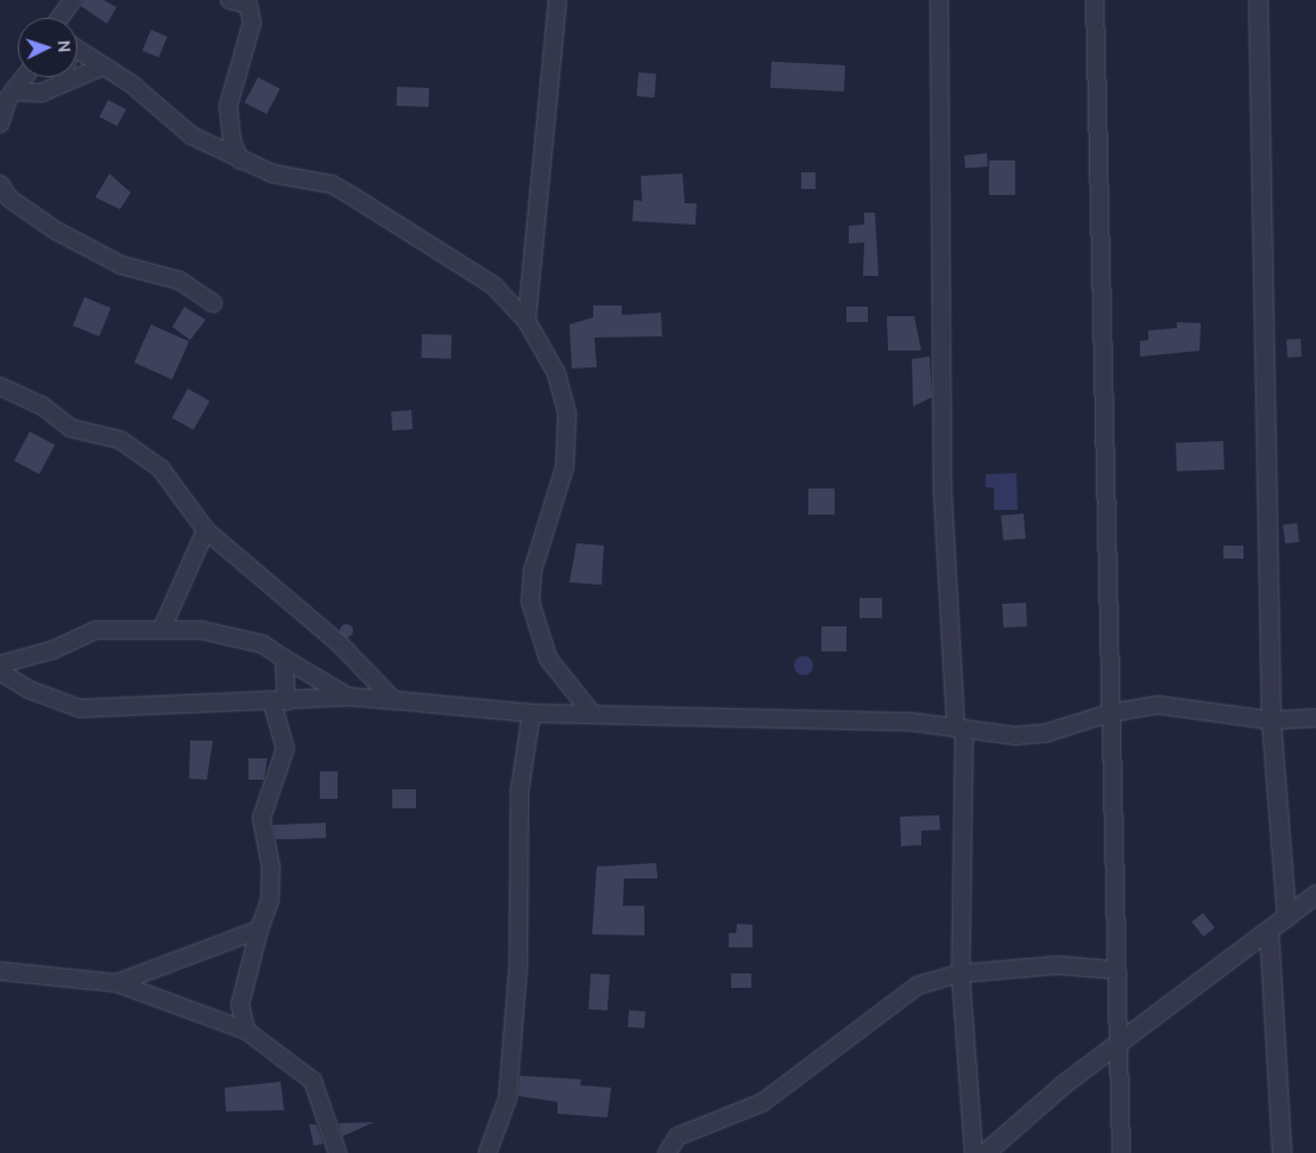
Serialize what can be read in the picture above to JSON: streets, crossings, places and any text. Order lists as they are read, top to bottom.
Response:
{
  "north": "right"
}
